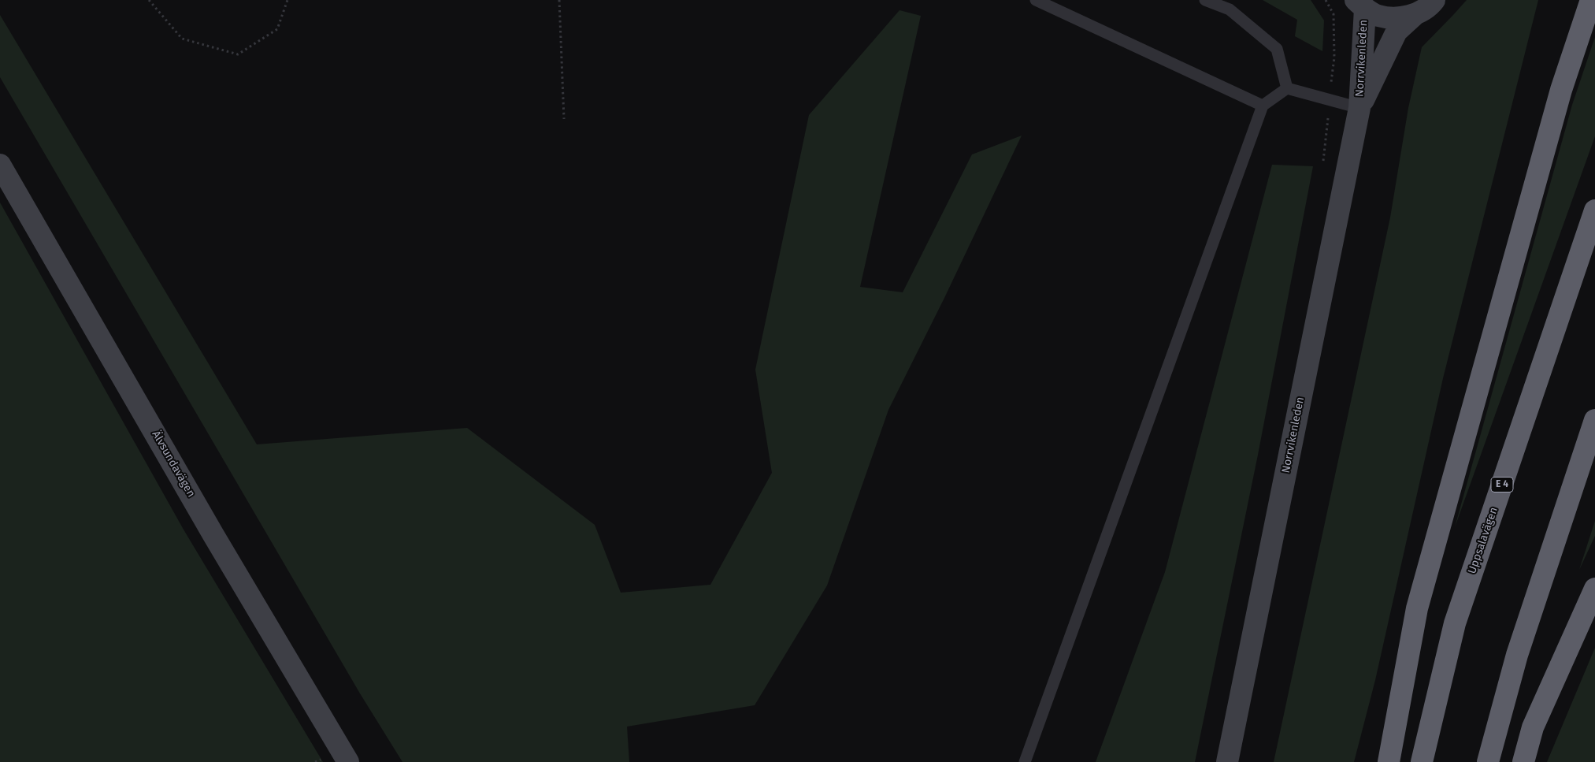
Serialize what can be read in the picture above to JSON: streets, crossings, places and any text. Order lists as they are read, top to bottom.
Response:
{
  "streets": {
    "highway": ["E 4", "Uppsalavägen"],
    "main road": ["Norrvikenleden", "Älvsundavägen"]
  }
}
